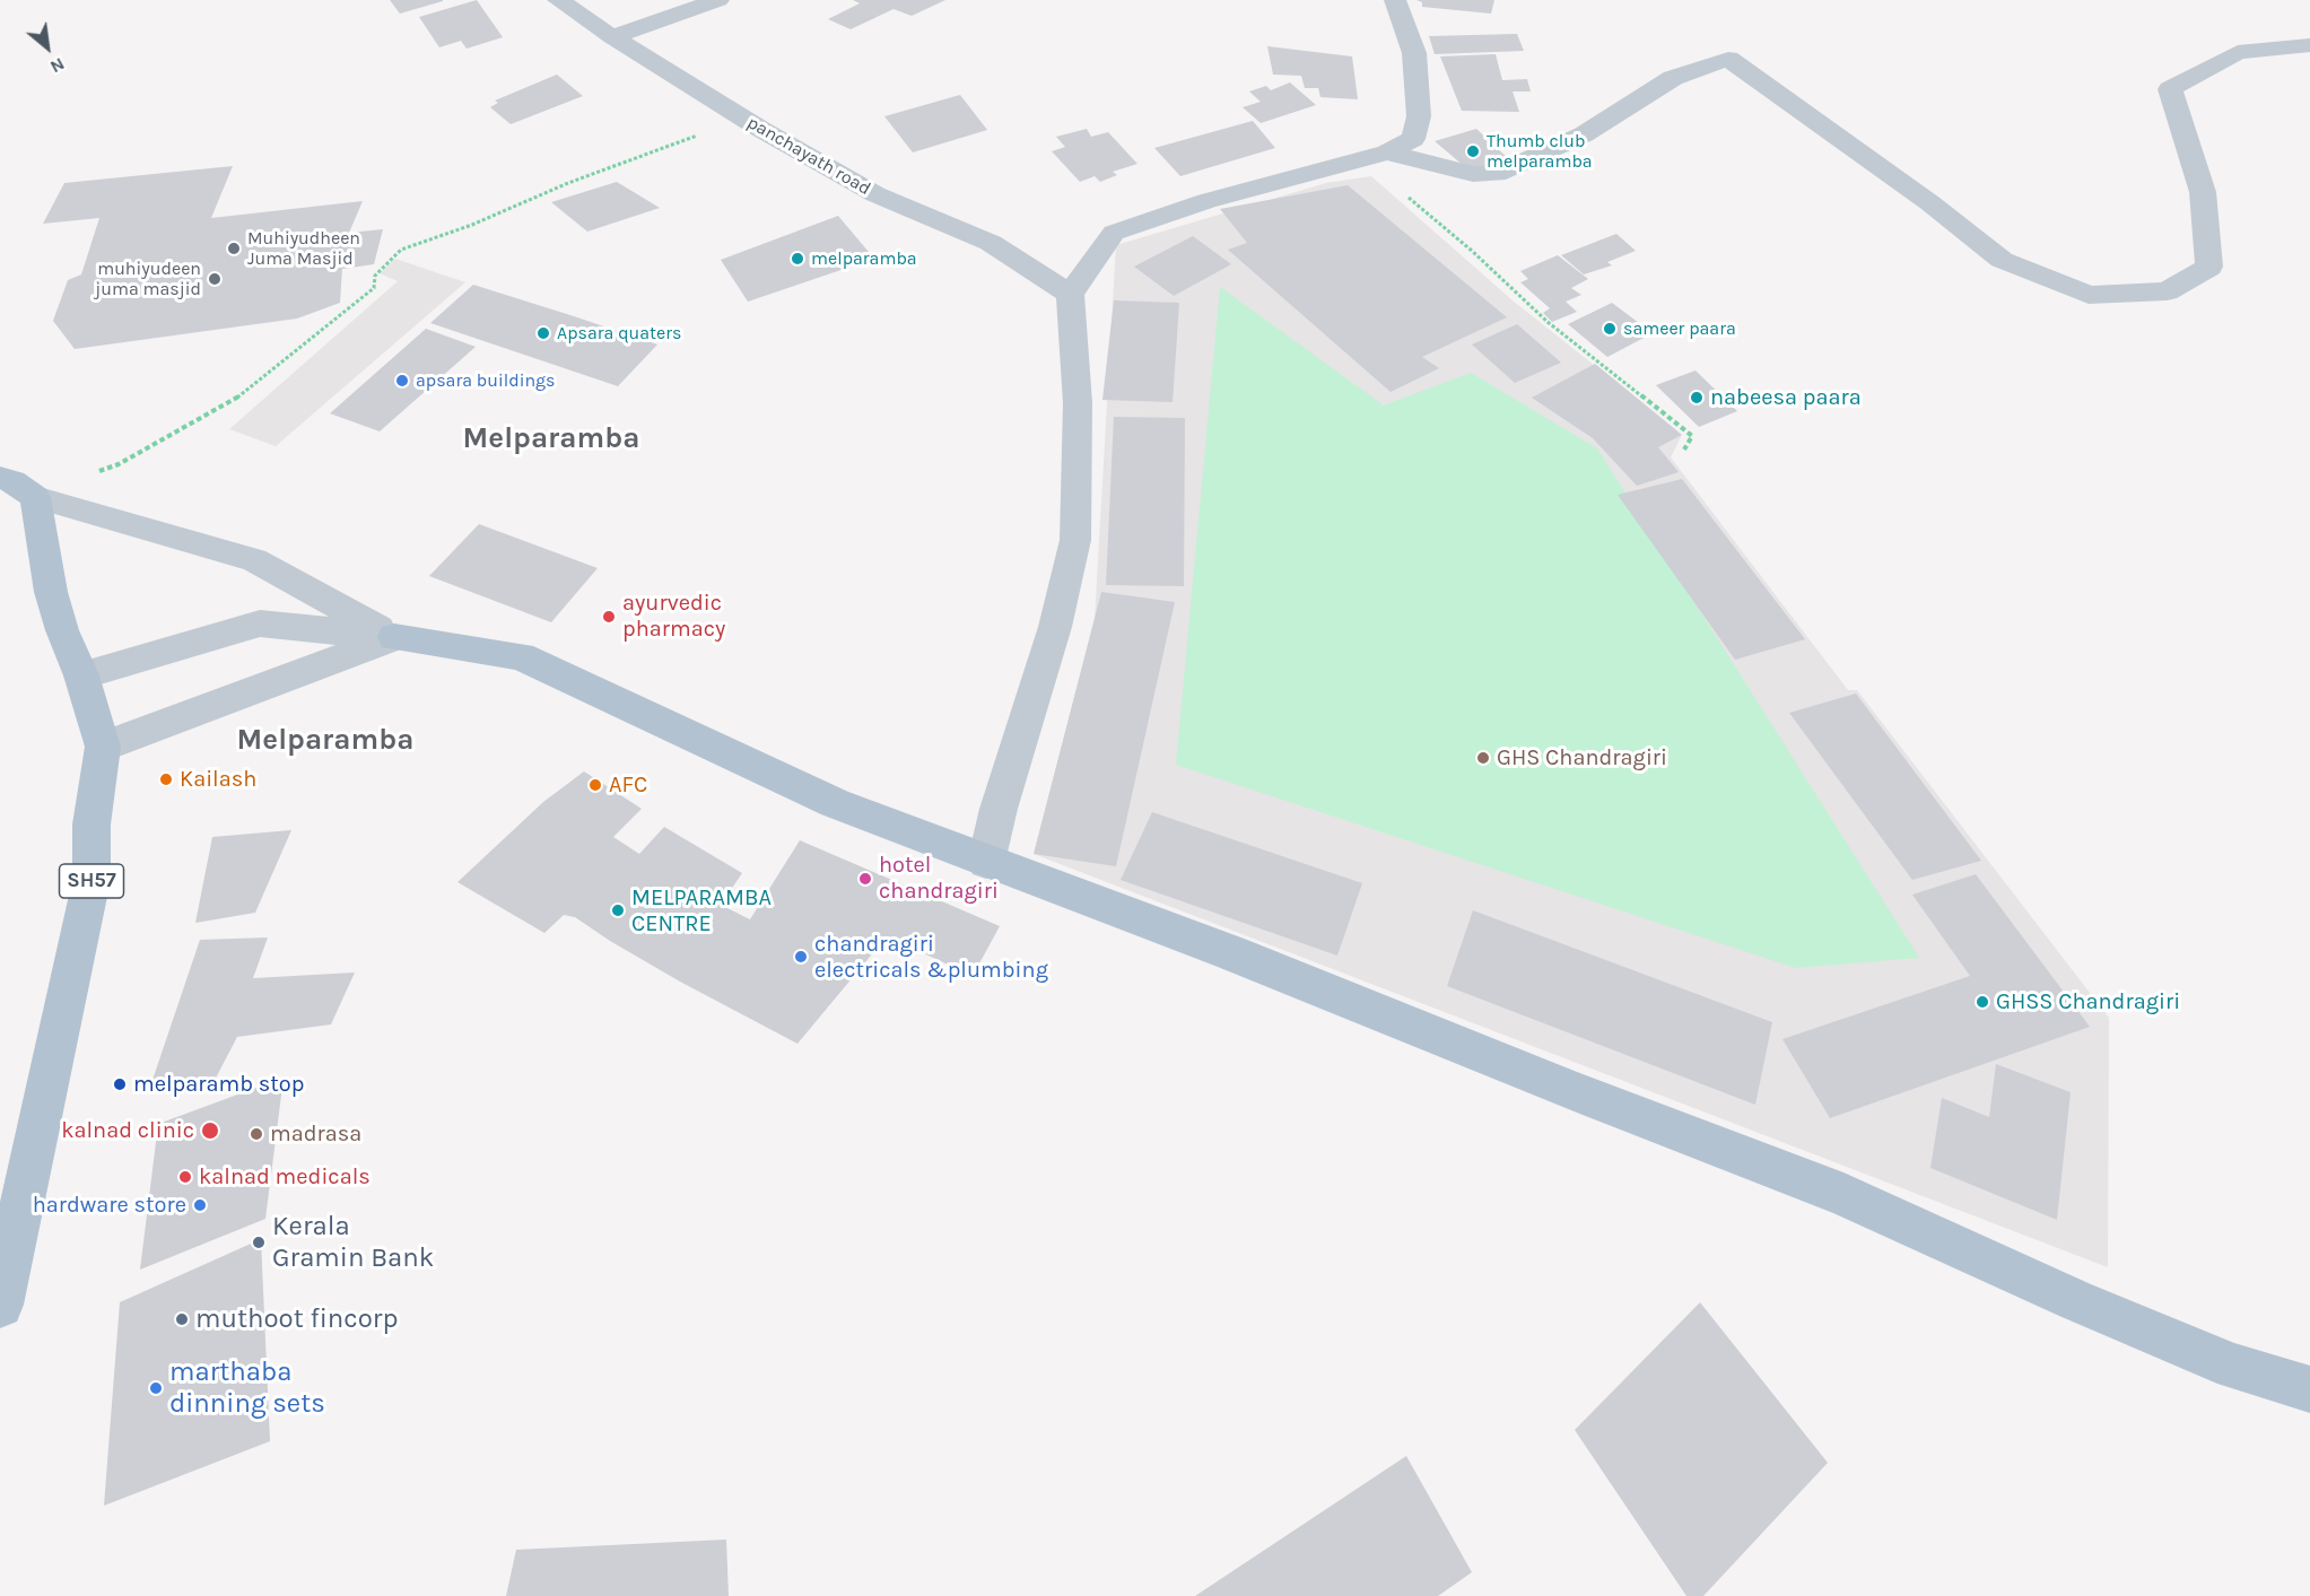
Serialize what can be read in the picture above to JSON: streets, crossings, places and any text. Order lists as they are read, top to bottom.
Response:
{
  "streets": {
    "main road": ["SH57"],
    "street": ["panchayath road"]
  },
  "districts": ["Melparamba", "Melparamba"],
  "places": [
    "Thumb club melparamba",
    "Muhiyudheen Juma Masjid",
    "melparamba",
    "muhiyudeen juma masjid",
    "sameer paara",
    "Apsara quaters",
    "apsara buildings",
    "nabeesa paara",
    "ayurvedic pharmacy",
    "GHS Chandragiri",
    "Kailash",
    "AFC",
    "hotel chandragiri",
    "MELPARAMBA CENTRE",
    "chandragiri electricals &plumbing",
    "GHSS Chandragiri",
    "melparamb stop",
    "kalnad clinic",
    "madrasa",
    "kalnad medicals",
    "hardware store",
    "Kerala Gramin Bank",
    "muthoot fincorp",
    "marthaba dinning sets"
  ],
  "north": "bottom right"
}
